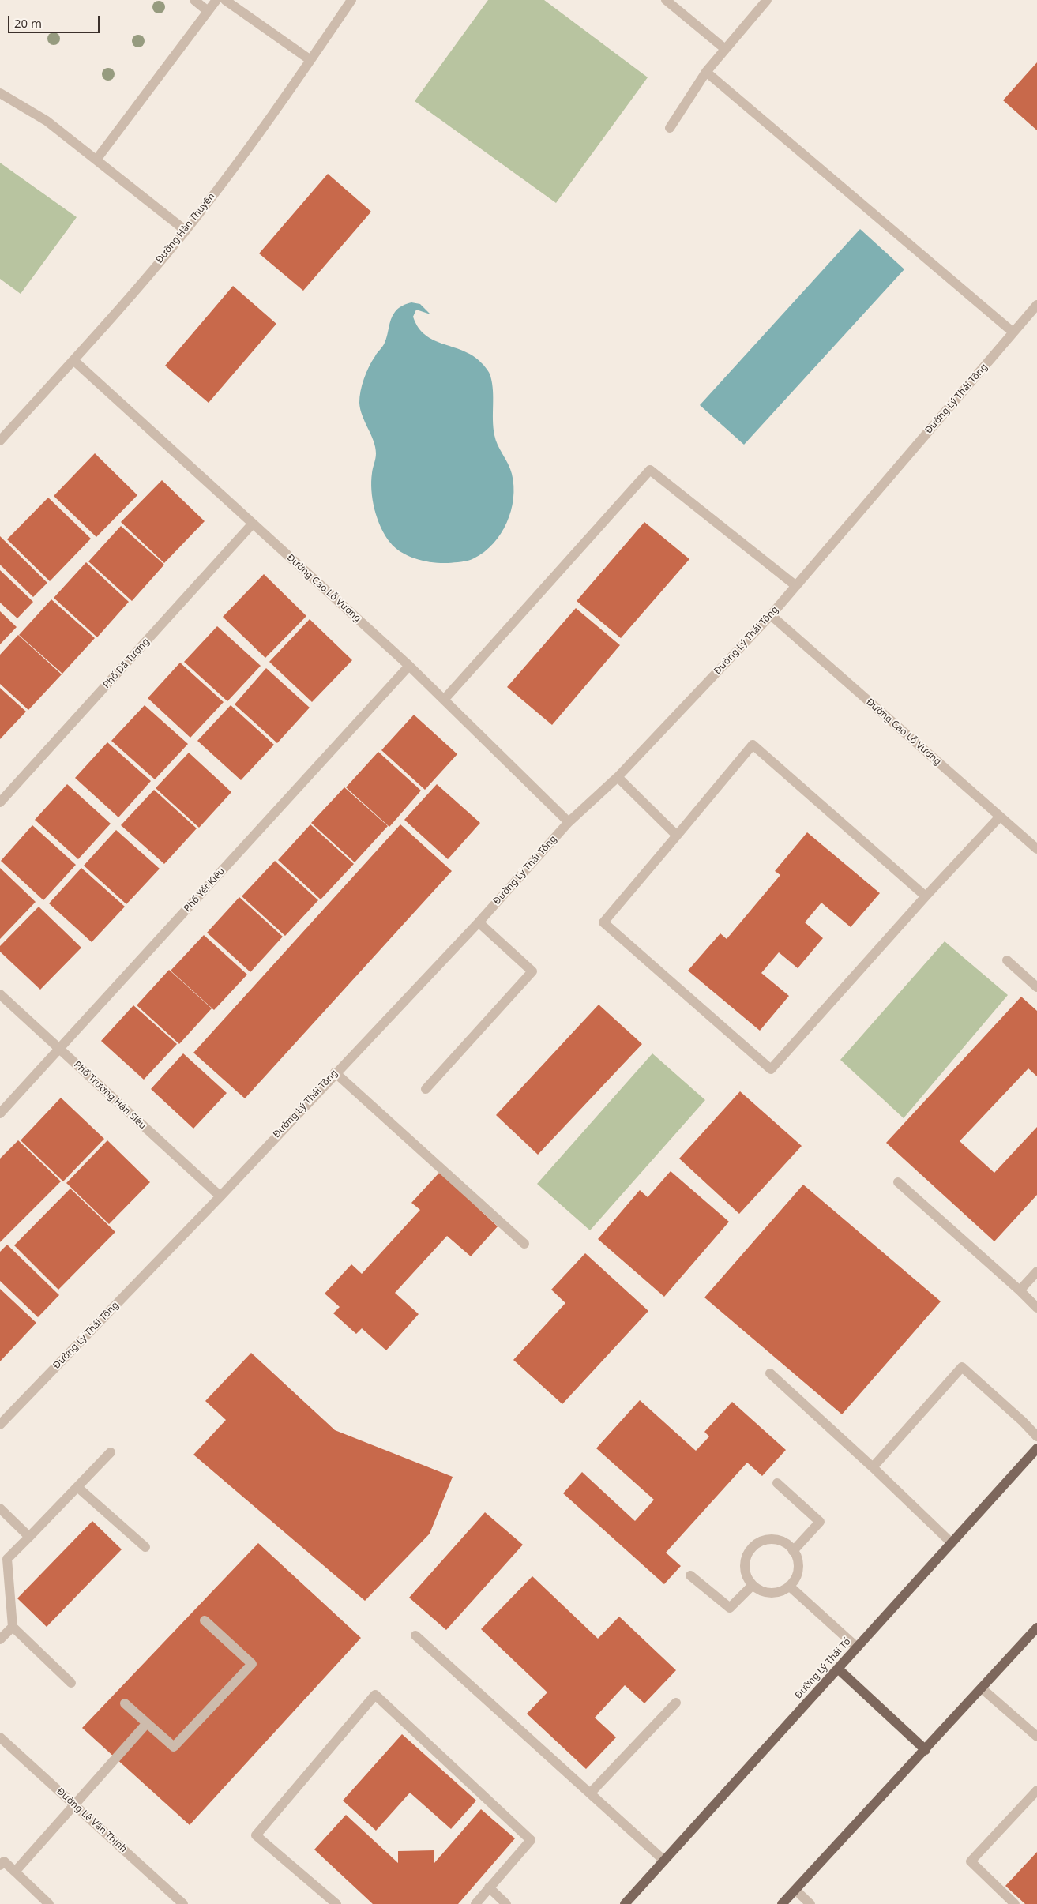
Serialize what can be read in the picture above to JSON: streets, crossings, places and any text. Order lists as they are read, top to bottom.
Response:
{
  "streets": {
    "main road": ["Đường Lý Thái Tổ"],
    "street": [
      "Đường Hàn Thuyên",
      "Đường Lý Thái Tông",
      "Đường Cao Lỗ Vương",
      "Phố Dã Tượng",
      "Phố Yết Kiêu",
      "Phố Trương Hán Siêu",
      "Đường Lê Văn Thịnh"
    ]
  },
  "crossings": [
    ["Đường Hàn Thuyên", "Đường Cao Lỗ Vương"],
    ["Đường Lý Thái Tông", "Đường Cao Lỗ Vương"],
    ["Đường Lý Thái Tông", "Phố Trương Hán Siêu"],
    ["Đường Cao Lỗ Vương", "Phố Dã Tượng"],
    ["Đường Cao Lỗ Vương", "Phố Yết Kiêu"],
    ["Phố Yết Kiêu", "Phố Trương Hán Siêu"]
  ],
  "scale_bar": "20 m"
}
